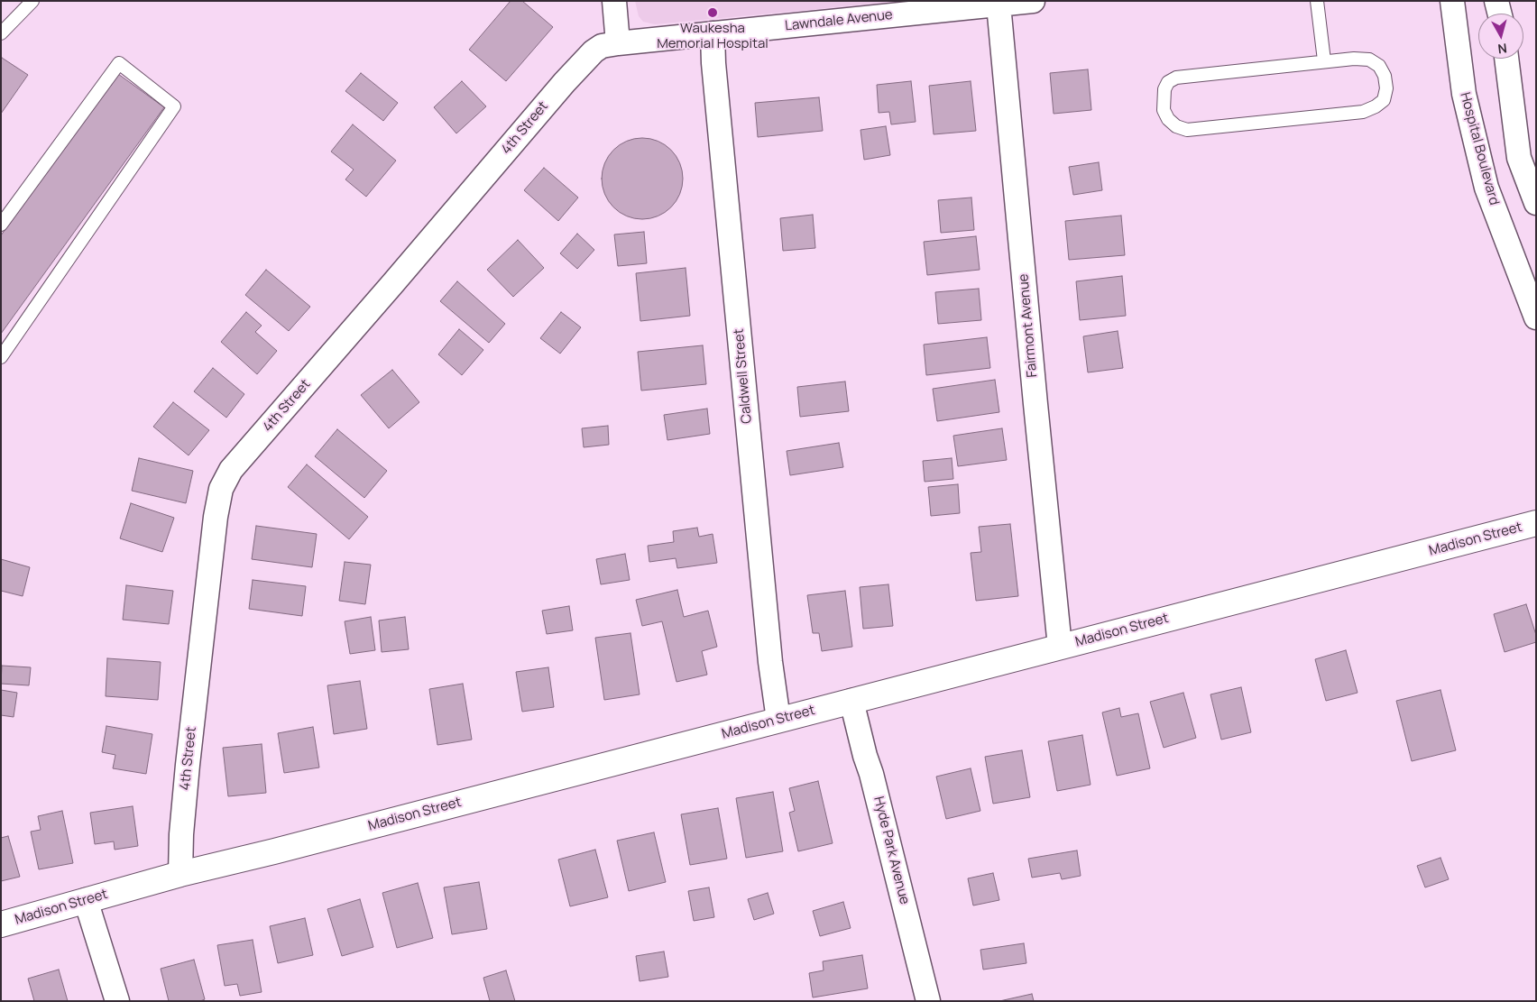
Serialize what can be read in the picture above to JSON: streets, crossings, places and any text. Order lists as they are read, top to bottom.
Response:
{
  "streets": {
    "street": [
      "Lawndale Avenue",
      "4th Street",
      "Hospital Boulevard",
      "Fairmont Avenue",
      "Caldwell Street",
      "Madison Street",
      "Hyde Park Avenue"
    ]
  },
  "crossings": [
    ["Lawndale Avenue", "4th Street"],
    ["Lawndale Avenue", "Fairmont Avenue"],
    ["Lawndale Avenue", "Caldwell Street"],
    ["4th Street", "Madison Street"],
    ["Fairmont Avenue", "Madison Street"],
    ["Caldwell Street", "Madison Street"],
    ["Madison Street", "Hyde Park Avenue"]
  ],
  "places": ["Waukesha Memorial Hospital"],
  "north": "bottom"
}
